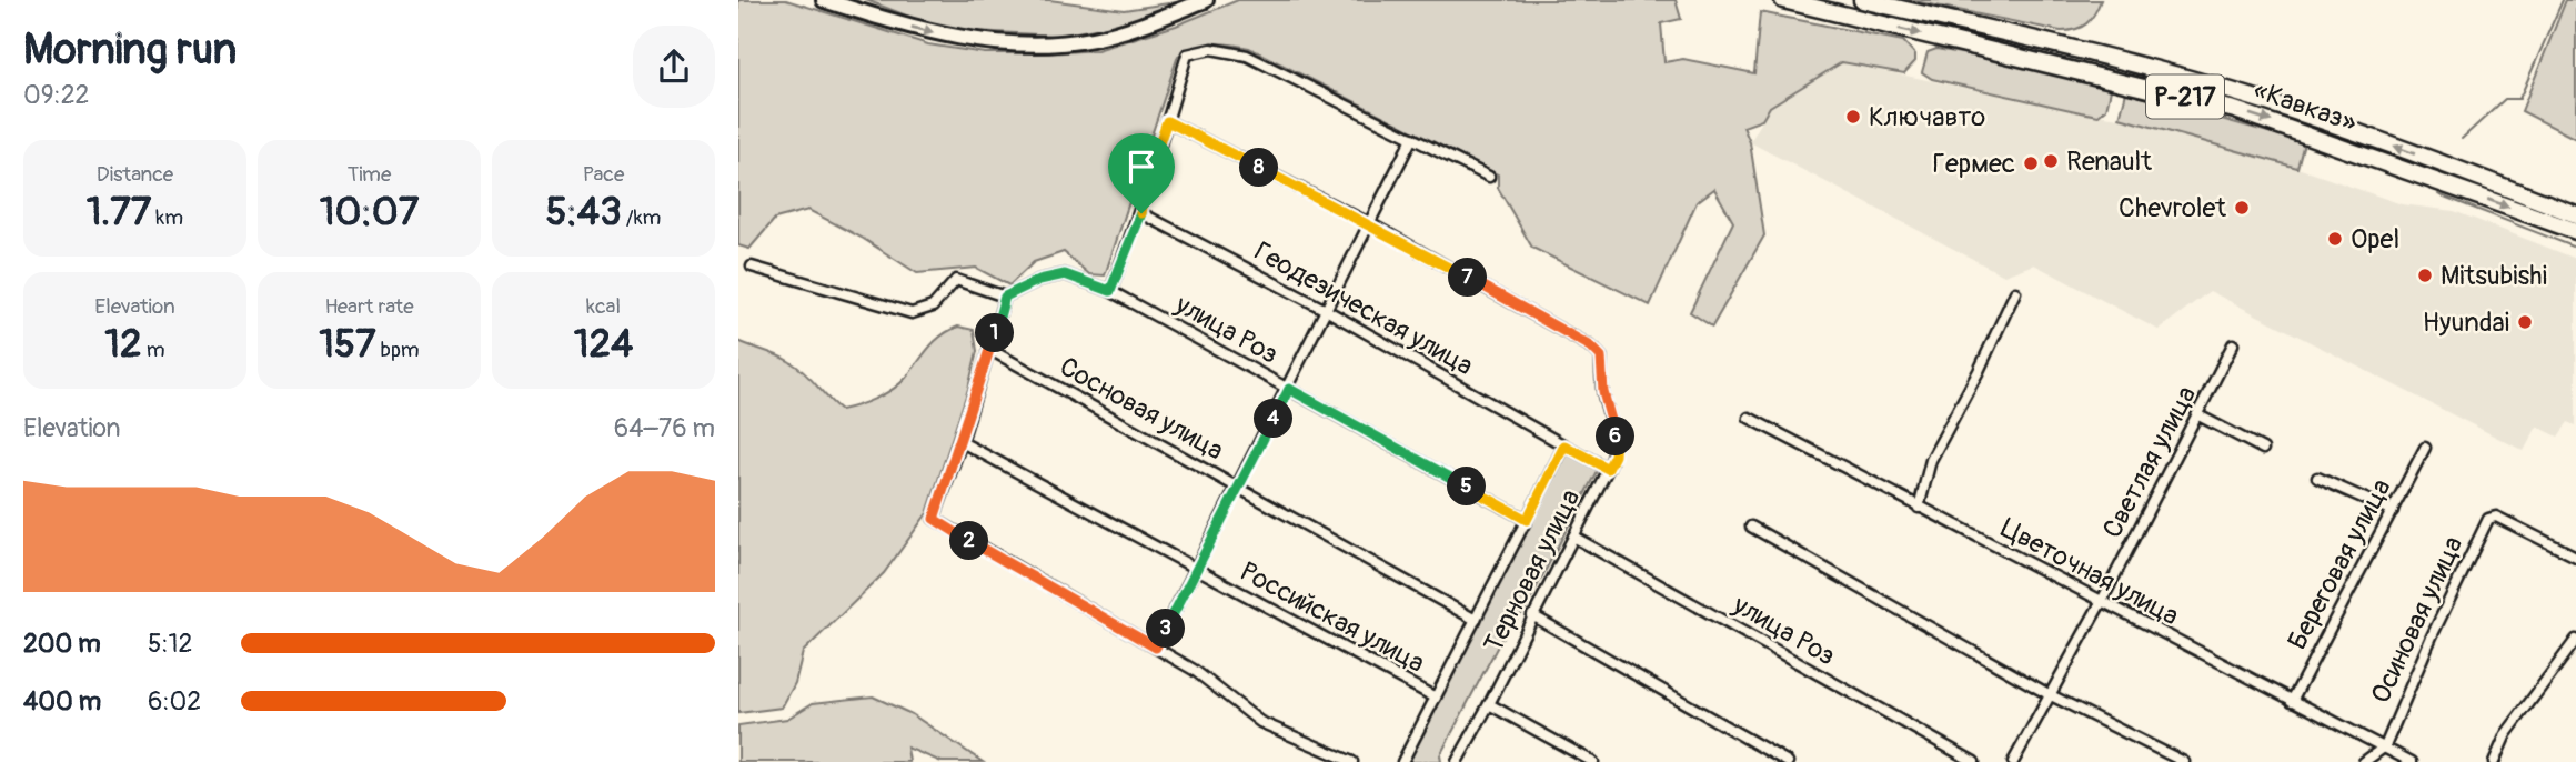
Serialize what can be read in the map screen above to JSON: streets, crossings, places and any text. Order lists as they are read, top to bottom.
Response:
{
  "streets": {
    "highway": ["Р-217", "«Кавказ»"],
    "street": [
      "Геодезическая улица",
      "улица Роз",
      "Сосновая улица",
      "Светлая улица",
      "Береговая улица",
      "Терновая улица",
      "Цветочная улица",
      "Российская улица",
      "Осиновая улица"
    ]
  },
  "crossings": [
    ["Геодезическая улица", "Терновая улица"],
    ["улица Роз", "Терновая улица"],
    ["Сосновая улица", "Терновая улица"],
    ["Светлая улица", "Цветочная улица"],
    ["Береговая улица", "Цветочная улица"],
    ["Терновая улица", "Российская улица"],
    ["Цветочная улица", "Осиновая улица"]
  ],
  "places": [
    "Ключавто",
    "Renault",
    "Гермес",
    "Chevrolet",
    "Opel",
    "Mitsubishi",
    "Hyundai"
  ],
  "page": {
    "heading": ["Morning run", "09:22"],
    "stats": [
      ["Distance", "1.77 km"],
      ["Time", "10:07"],
      ["Pace", "5:43 /km"],
      ["Elevation", "12 m"],
      ["Heart rate", "157 bpm"],
      ["kcal", "124"]
    ],
    "pins": [
      "8",
      "7",
      "1",
      "4",
      "6",
      "5",
      "2",
      "3"
    ],
    "chart": ["Elevation", "64–76 m"],
    "list": [
      {
        "name": "200 m",
        "note": "5:12"
      },
      {
        "name": "400 m",
        "note": "6:02"
      }
    ]
  }
}
